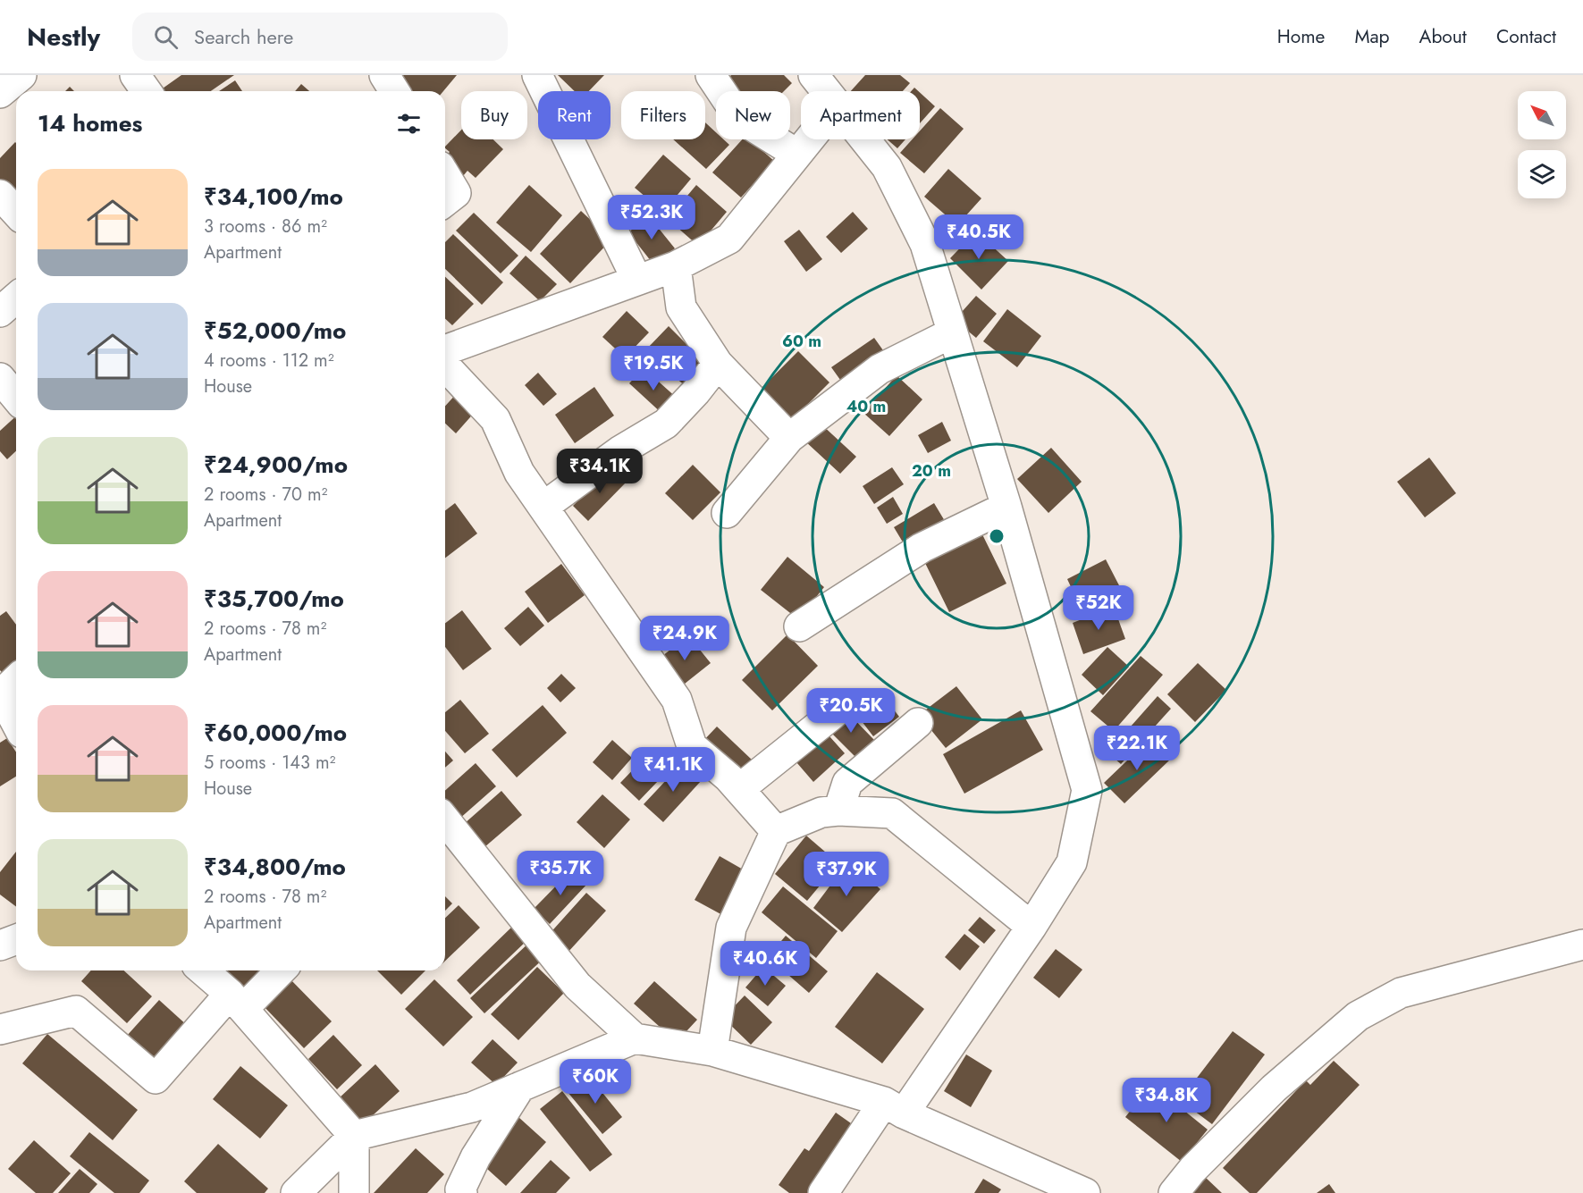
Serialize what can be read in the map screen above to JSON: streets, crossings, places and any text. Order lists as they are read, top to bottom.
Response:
{
  "north": "top left",
  "page": {
    "header": "Nestly",
    "search": "Search here",
    "nav": [
      "Home",
      "Map",
      "About",
      "Contact"
    ],
    "chip": [
      "Buy",
      "Rent",
      "Filters",
      "New",
      "Apartment"
    ],
    "heading": "14 homes",
    "list": [
      {
        "name": "₹34,100/mo",
        "note": "3 rooms · 86 m² · Apartment"
      },
      {
        "name": "₹52,000/mo",
        "note": "4 rooms · 112 m² · House"
      },
      {
        "name": "₹24,900/mo",
        "note": "2 rooms · 70 m² · Apartment"
      },
      {
        "name": "₹35,700/mo",
        "note": "2 rooms · 78 m² · Apartment"
      },
      {
        "name": "₹60,000/mo",
        "note": "5 rooms · 143 m² · House"
      },
      {
        "name": "₹34,800/mo",
        "note": "2 rooms · 78 m² · Apartment"
      }
    ],
    "price": [
      "₹52.3K",
      "₹40.5K",
      "₹19.5K",
      "₹34.1K",
      "₹52K",
      "₹24.9K",
      "₹20.5K",
      "₹22.1K",
      "₹41.1K",
      "₹35.7K",
      "₹37.9K",
      "₹40.6K",
      "₹60K",
      "₹34.8K"
    ]
  },
  "rings": ["60 m", "40 m", "20 m"]
}
